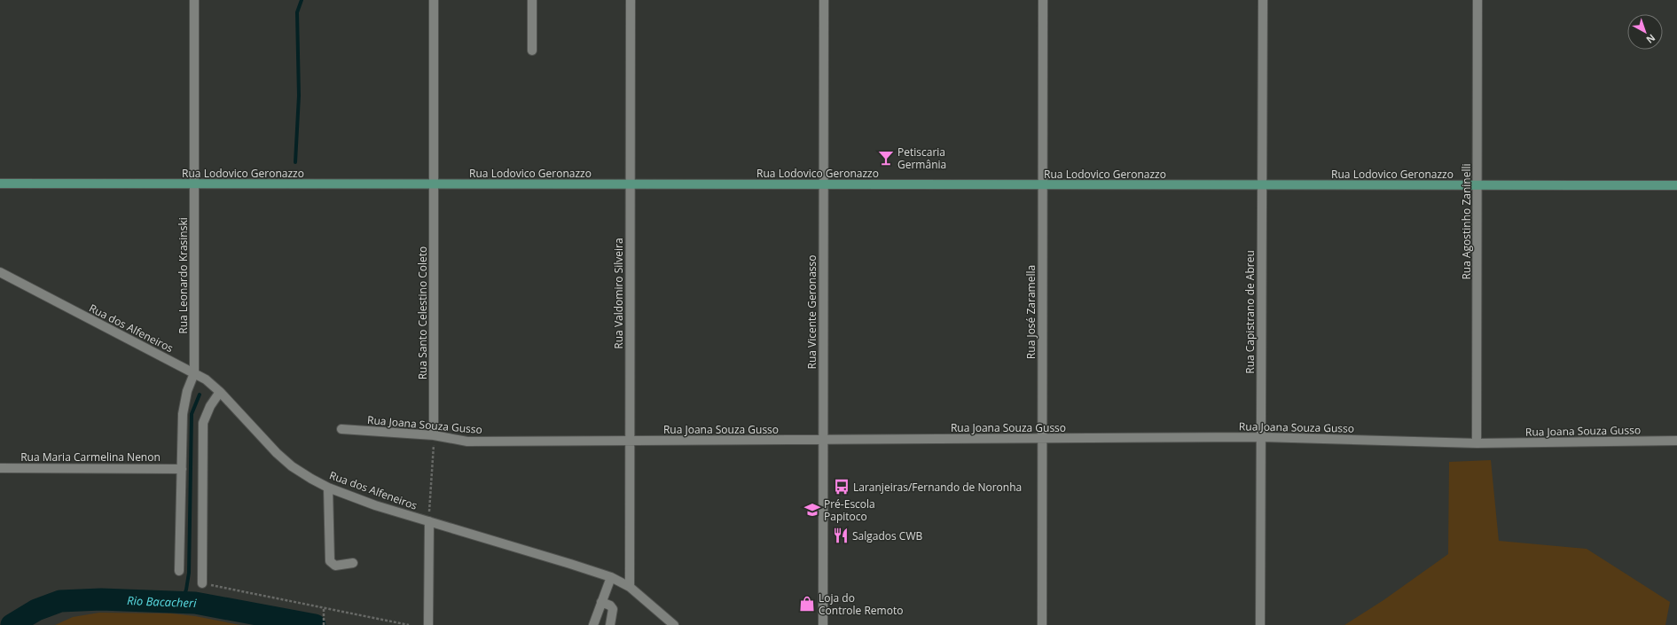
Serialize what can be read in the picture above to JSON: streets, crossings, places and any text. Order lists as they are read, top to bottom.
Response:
{
  "streets": {
    "main road": ["Rua Lodovico Geronazzo"],
    "street": [
      "Rua Agostinho Zaninelli",
      "Rua Leonardo Krasinski",
      "Rua Valdomiro Silveira",
      "Rua Vicente Geronasso",
      "Rua José Zaramella",
      "Rua Capistrano de Abreu",
      "Rua Santo Celestino Coleto",
      "Rua dos Alfeneiros",
      "Rua Joana Souza Gusso",
      "Rua Maria Carmelina Nenon"
    ]
  },
  "crossings": [
    ["Rua Lodovico Geronazzo", "Rua Agostinho Zaninelli"],
    ["Rua Lodovico Geronazzo", "Rua Leonardo Krasinski"],
    ["Rua Lodovico Geronazzo", "Rua Valdomiro Silveira"],
    ["Rua Lodovico Geronazzo", "Rua Vicente Geronasso"],
    ["Rua Lodovico Geronazzo", "Rua José Zaramella"],
    ["Rua Lodovico Geronazzo", "Rua Capistrano de Abreu"],
    ["Rua Lodovico Geronazzo", "Rua Santo Celestino Coleto"],
    ["Rua Agostinho Zaninelli", "Rua Joana Souza Gusso"],
    ["Rua Leonardo Krasinski", "Rua dos Alfeneiros"],
    ["Rua Leonardo Krasinski", "Rua Maria Carmelina Nenon"],
    ["Rua Valdomiro Silveira", "Rua dos Alfeneiros"],
    ["Rua Valdomiro Silveira", "Rua Joana Souza Gusso"],
    ["Rua Vicente Geronasso", "Rua Joana Souza Gusso"],
    ["Rua José Zaramella", "Rua Joana Souza Gusso"],
    ["Rua Capistrano de Abreu", "Rua Joana Souza Gusso"],
    ["Rua Santo Celestino Coleto", "Rua Joana Souza Gusso"]
  ],
  "water": ["Rio Bacacheri"],
  "places": {
    "bar": ["Petiscaria Germânia"],
    "bus stop": ["Laranjeiras/Fernando de Noronha"],
    "school or university": ["Pré-Escola Papitoco"],
    "restaurant": ["Salgados CWB"],
    "shop": ["Loja do Controle Remoto"]
  },
  "north": "bottom right"
}
